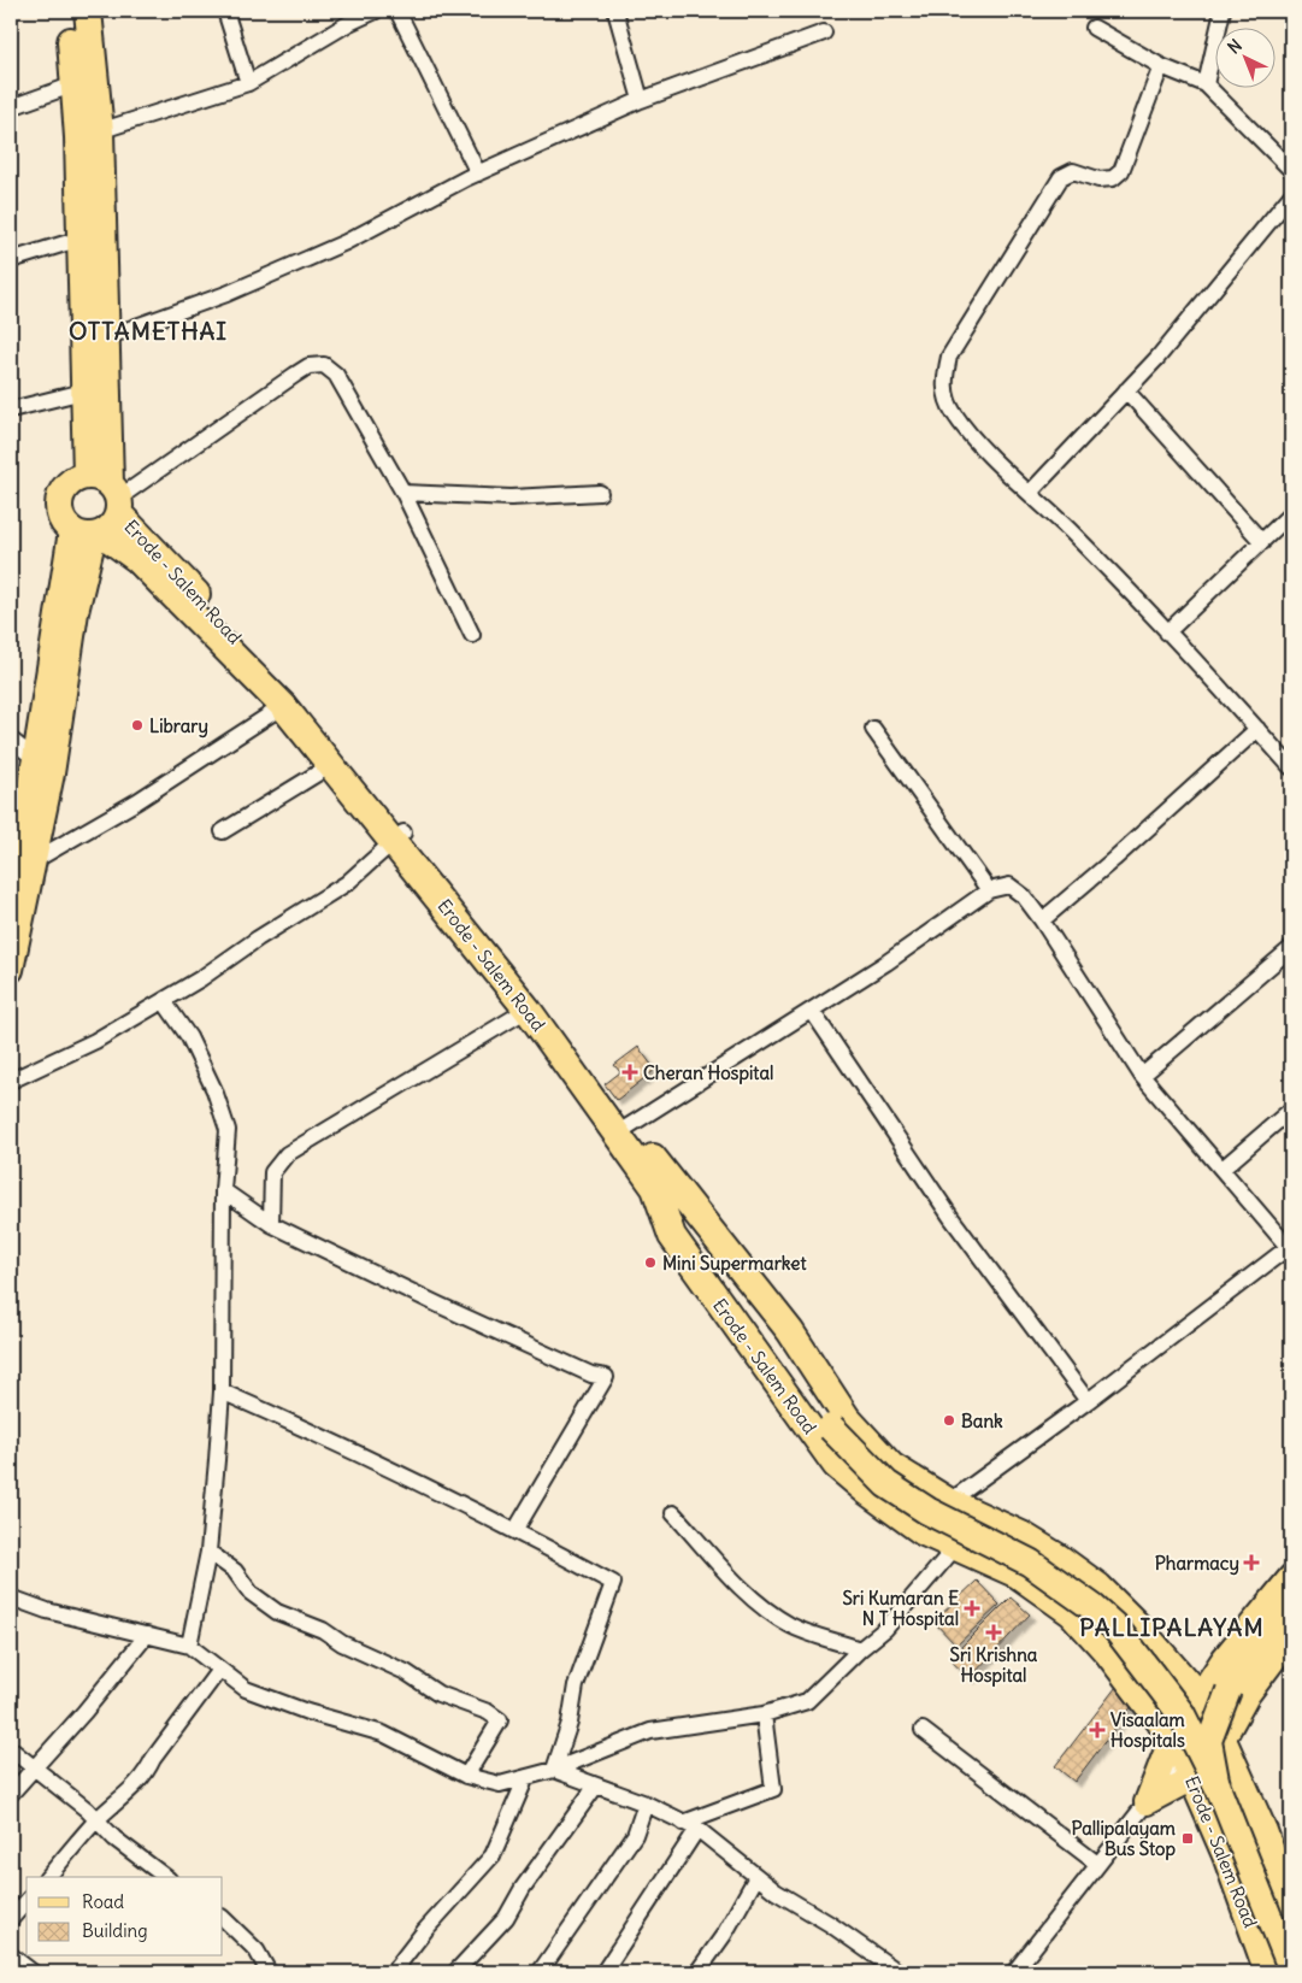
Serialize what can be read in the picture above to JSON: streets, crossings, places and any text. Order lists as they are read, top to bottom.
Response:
{
  "streets": {
    "highway": ["Erode - Salem Road"]
  },
  "districts": ["OTTAMETHAI", "PALLIPALAYAM"],
  "places": {
    "other": ["Library", "Mini Supermarket", "Bank"],
    "health": [
      "Cheran Hospital",
      "Pharmacy",
      "Sri Kumaran E N T Hospital",
      "Sri Krishna Hospital",
      "Visaalam Hospitals"
    ],
    "transit": ["Pallipalayam Bus Stop"]
  },
  "legend": ["Road", "Building"],
  "north": "top left"
}
